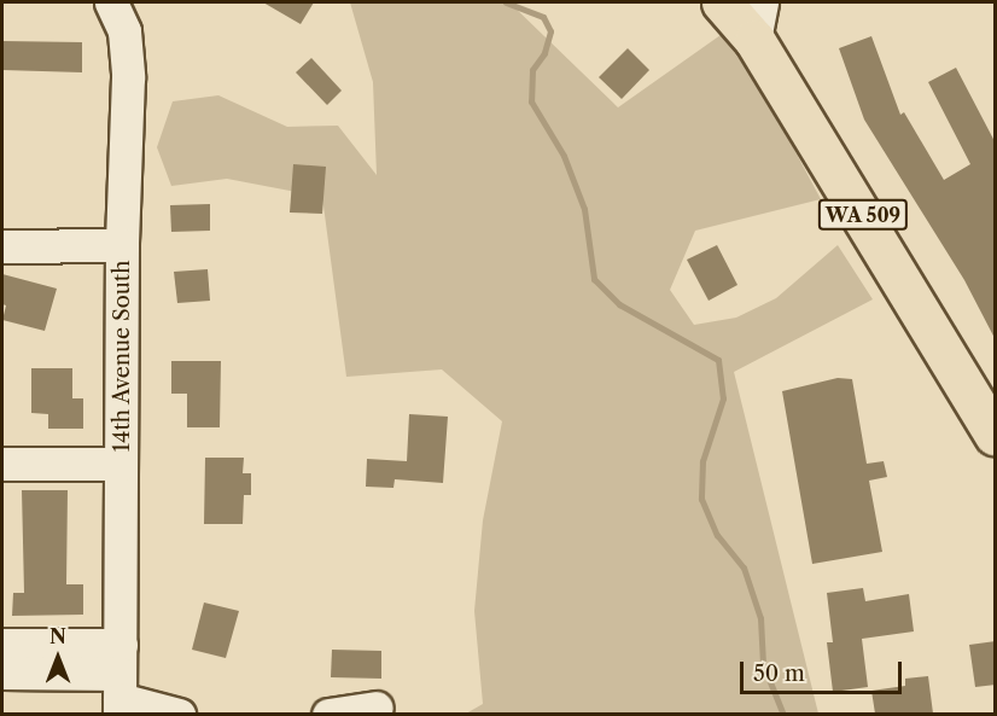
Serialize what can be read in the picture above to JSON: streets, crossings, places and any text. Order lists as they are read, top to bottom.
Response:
{
  "streets": {
    "main road": ["WA 509"],
    "street": ["14th Avenue South"]
  },
  "scale_bar": "50 m",
  "north": "top"
}
